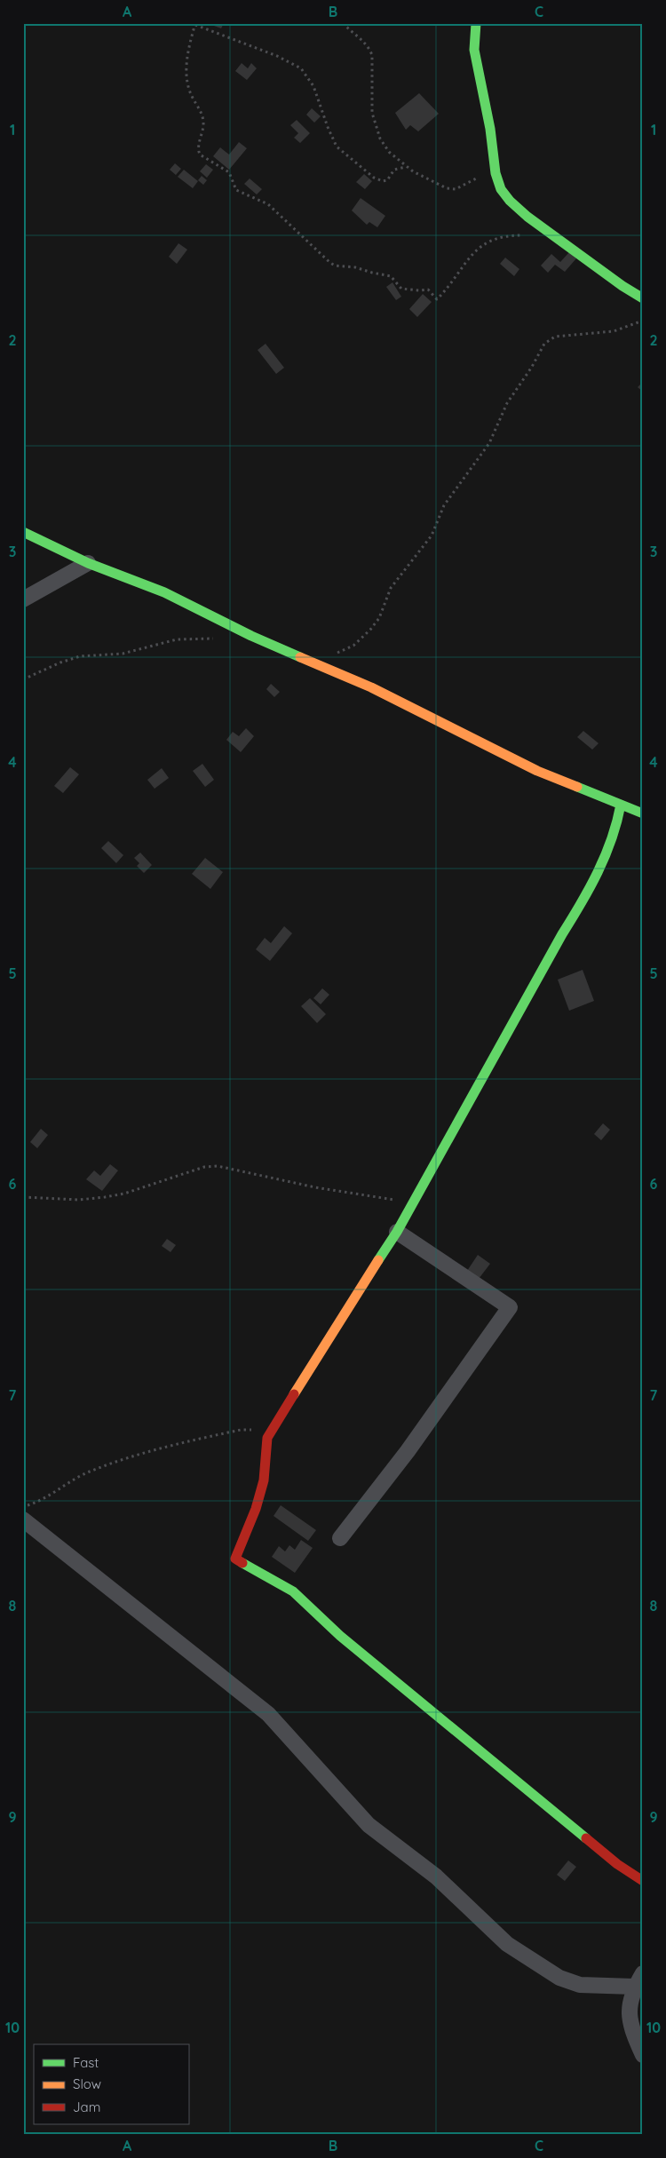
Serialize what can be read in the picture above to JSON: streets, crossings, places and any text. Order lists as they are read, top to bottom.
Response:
{
  "legend": ["Fast", "Slow", "Jam"],
  "grid": {
    "columns": ["A", "B", "C"],
    "rows": [
      "1",
      "2",
      "3",
      "4",
      "5",
      "6",
      "7",
      "8",
      "9",
      "10"
    ]
  }
}
